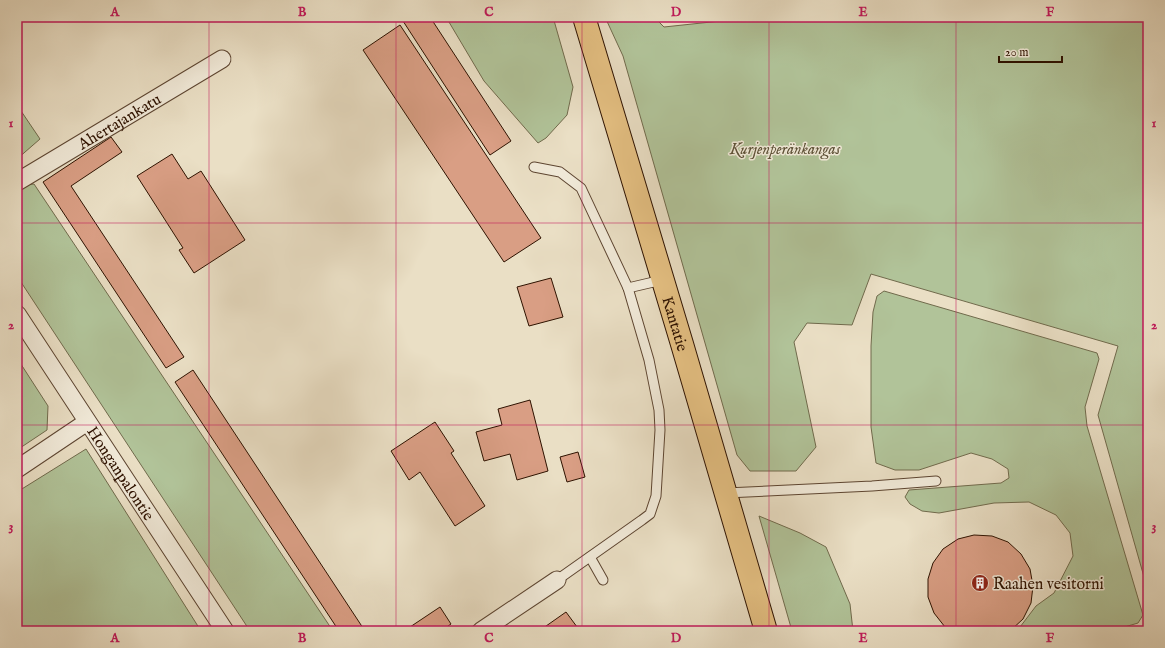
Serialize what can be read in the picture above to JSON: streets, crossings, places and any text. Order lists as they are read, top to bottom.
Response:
{
  "streets": {
    "main road": ["Kantatie"],
    "street": ["Ahertajankatu", "Honganpalontie"]
  },
  "parks": ["Kurjenperänkangas"],
  "places": {
    "building": ["Raahen vesitorni"]
  },
  "scale_bar": "20 m",
  "grid": {
    "columns": [
      "A",
      "B",
      "C",
      "D",
      "E",
      "F"
    ],
    "rows": ["1", "2", "3"]
  }
}
